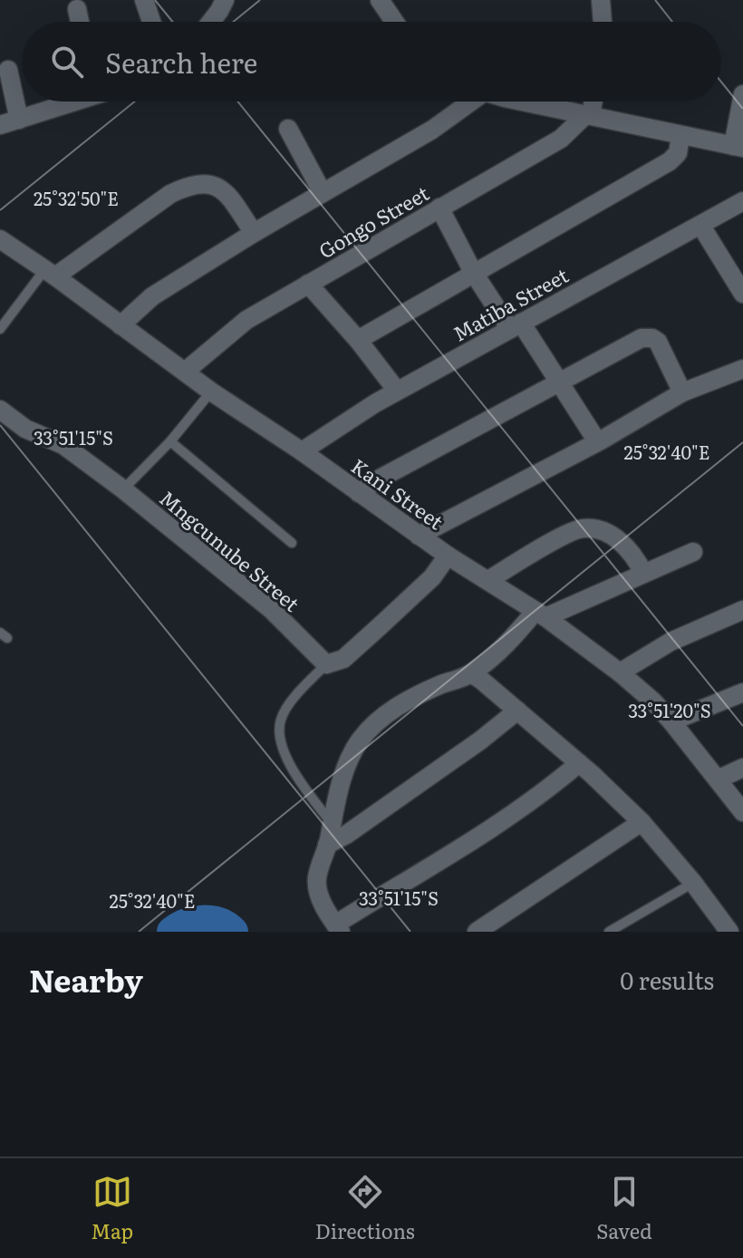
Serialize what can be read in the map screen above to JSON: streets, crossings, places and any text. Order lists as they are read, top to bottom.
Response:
{
  "streets": {
    "street": [
      "Gongo Street",
      "Matiba Street",
      "Kani Street",
      "Mngcunube Street"
    ]
  },
  "crossings": [
    ["Gongo Street", "Kani Street"],
    ["Matiba Street", "Kani Street"]
  ],
  "page": {
    "search": "Search here",
    "heading": ["Nearby", "0 results"],
    "nav": ["Map", "Directions", "Saved"]
  },
  "coordinates": [
    "25°32'50\"E",
    "33°51'15\"S",
    "25°32'40\"E",
    "33°51'20\"S"
  ]
}
